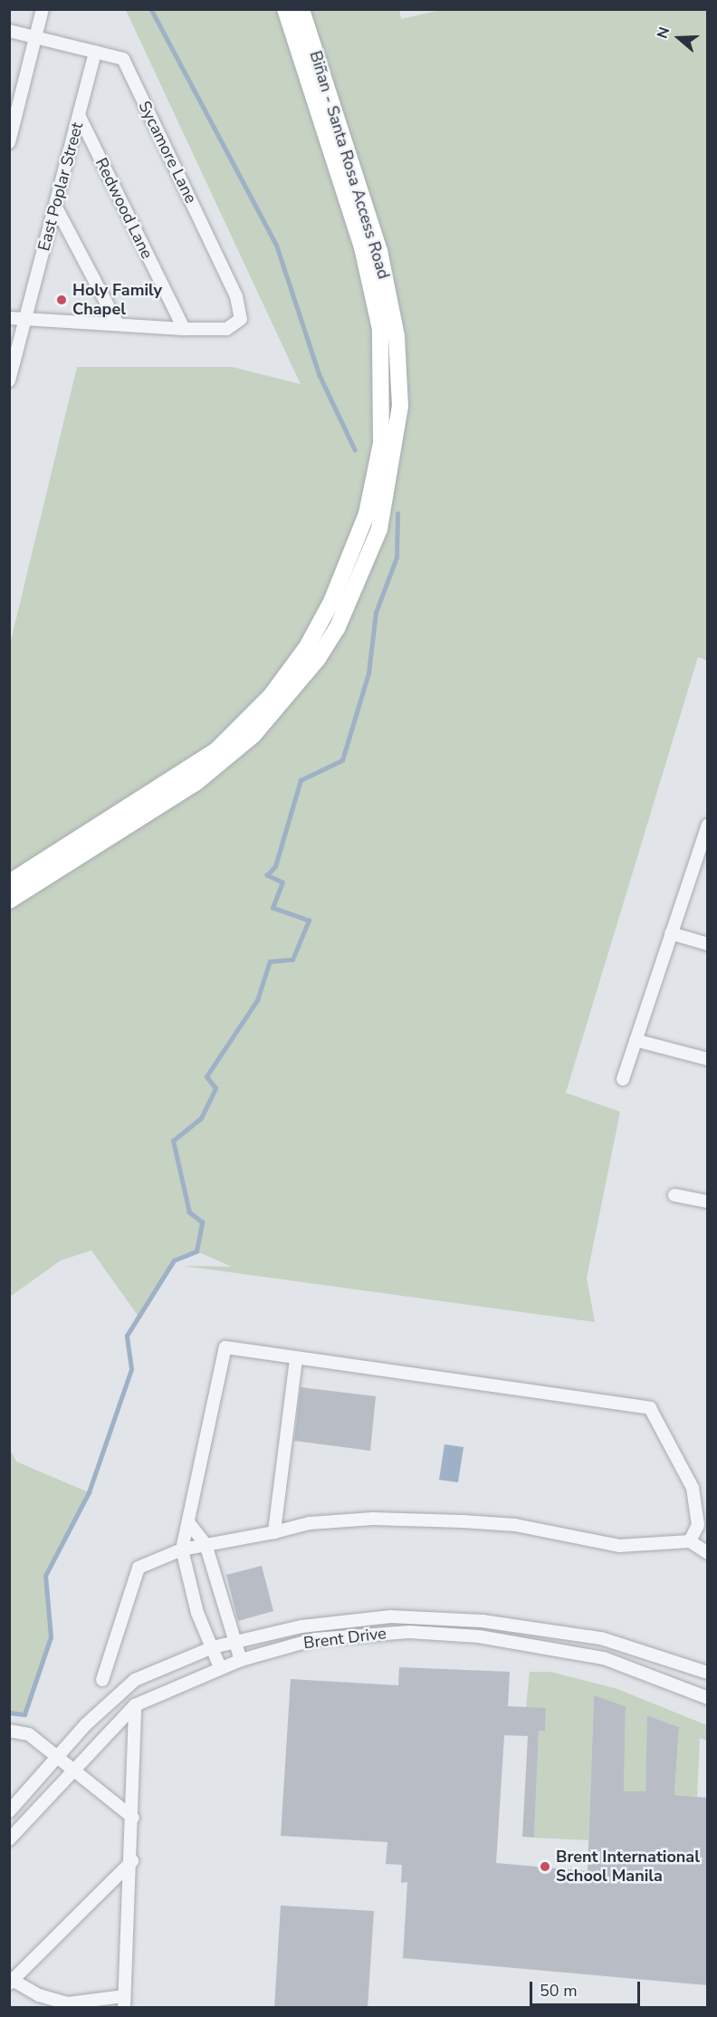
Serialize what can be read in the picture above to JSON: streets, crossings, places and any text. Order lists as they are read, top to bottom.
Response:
{
  "streets": {
    "main road": ["Biñan - Santa Rosa Access Road"],
    "street": [
      "Sycamore Lane",
      "East Poplar Street",
      "Redwood Lane",
      "Brent Drive"
    ]
  },
  "crossings": [
    ["Sycamore Lane", "East Poplar Street"],
    ["Sycamore Lane", "Redwood Lane"],
    ["East Poplar Street", "Redwood Lane"]
  ],
  "places": ["Holy Family Chapel", "Brent International School Manila"],
  "scale_bar": "50 m",
  "north": "left"
}
